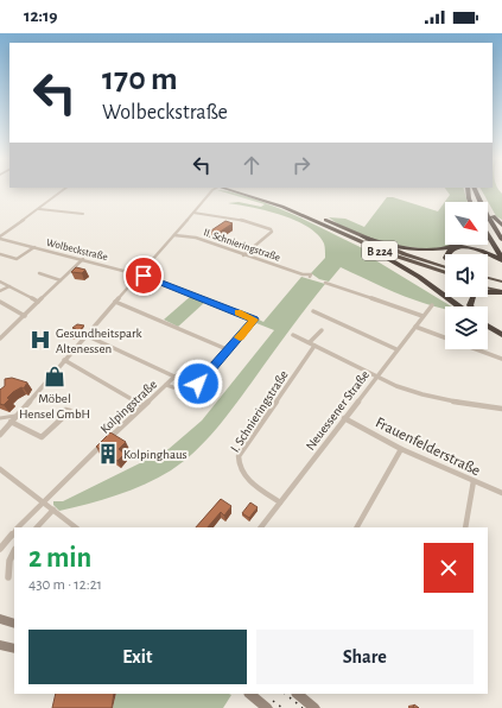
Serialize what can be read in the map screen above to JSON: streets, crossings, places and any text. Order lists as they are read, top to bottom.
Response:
{
  "streets": {
    "highway": ["B 224"],
    "street": [
      "II. Schnieringstraße",
      "Wolbeckstraße",
      "Kolpingstraße",
      "Neuessener Straße",
      "I. Schnieringstraße",
      "Frauenfelderstraße"
    ]
  },
  "crossings": [
    ["Wolbeckstraße", "Kolpingstraße"],
    ["Neuessener Straße", "I. Schnieringstraße"],
    ["Neuessener Straße", "Frauenfelderstraße"]
  ],
  "places": {
    "hospital": ["Gesundheitspark Altenessen"],
    "shop": ["Möbel Hensel GmbH"],
    "building": ["Kolpinghaus"]
  },
  "north": "bottom right",
  "page": {
    "status": "12:19",
    "turn": ["170 m", "Wolbeckstraße"],
    "heading": ["2 min", "430 m · 12:21"],
    "buttons": ["Exit", "Share"]
  }
}
